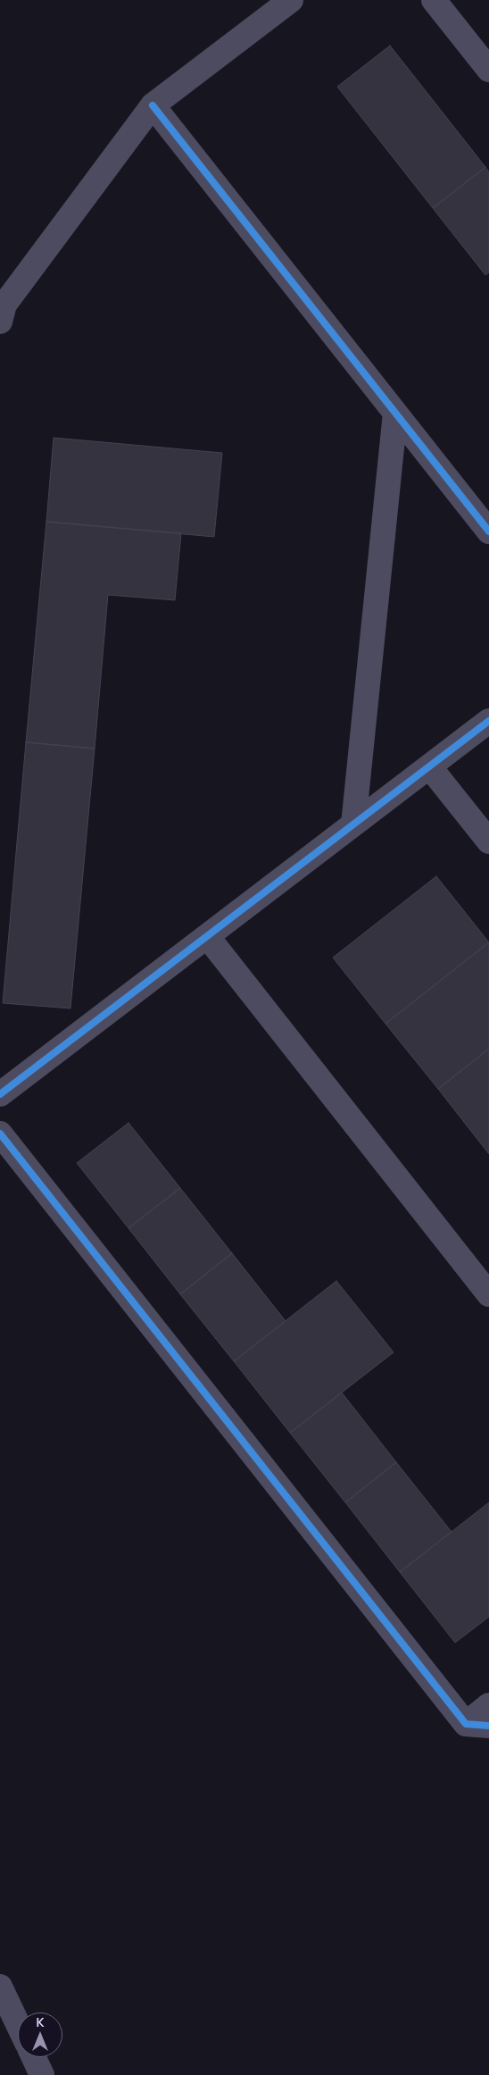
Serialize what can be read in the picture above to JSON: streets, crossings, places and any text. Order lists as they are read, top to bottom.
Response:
{
  "north": "top"
}
